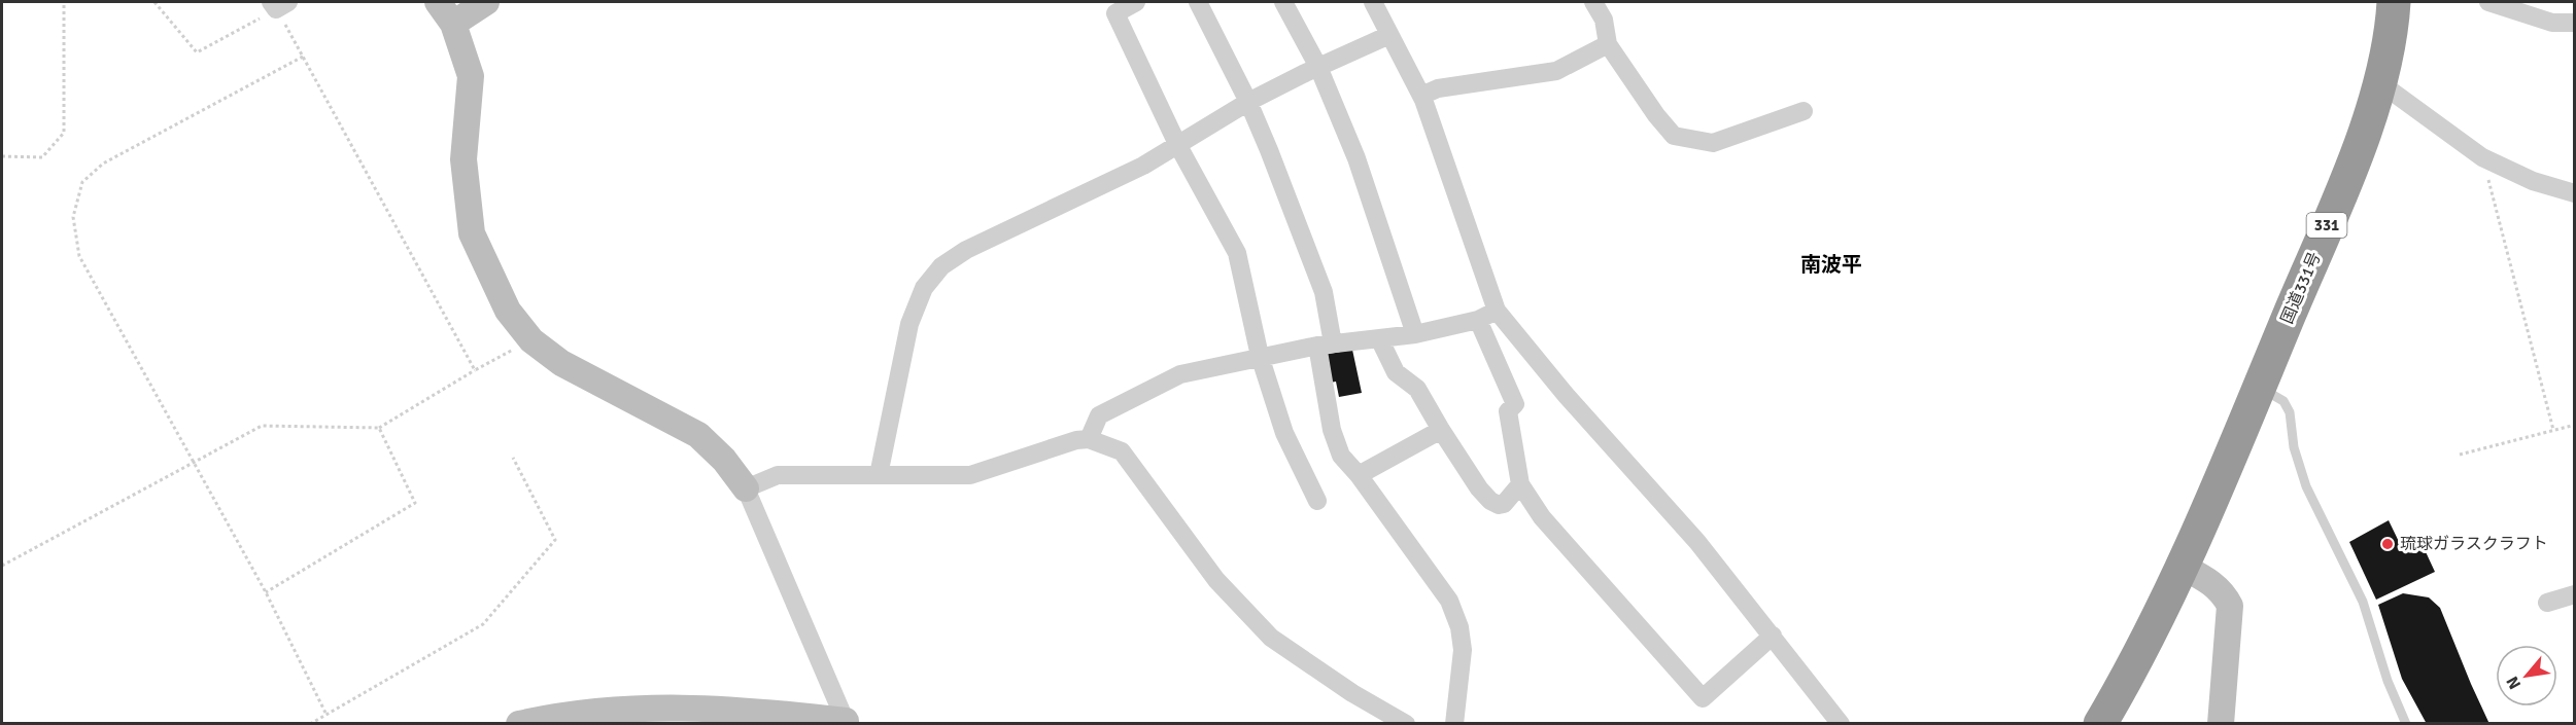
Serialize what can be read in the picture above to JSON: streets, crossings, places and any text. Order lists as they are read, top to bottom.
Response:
{
  "streets": {
    "highway": ["331", "国道331号"]
  },
  "crossings": [
    ["331", "国道331号"]
  ],
  "districts": ["南波平"],
  "places": ["琉球ガラスクラフト"],
  "north": "bottom left"
}
